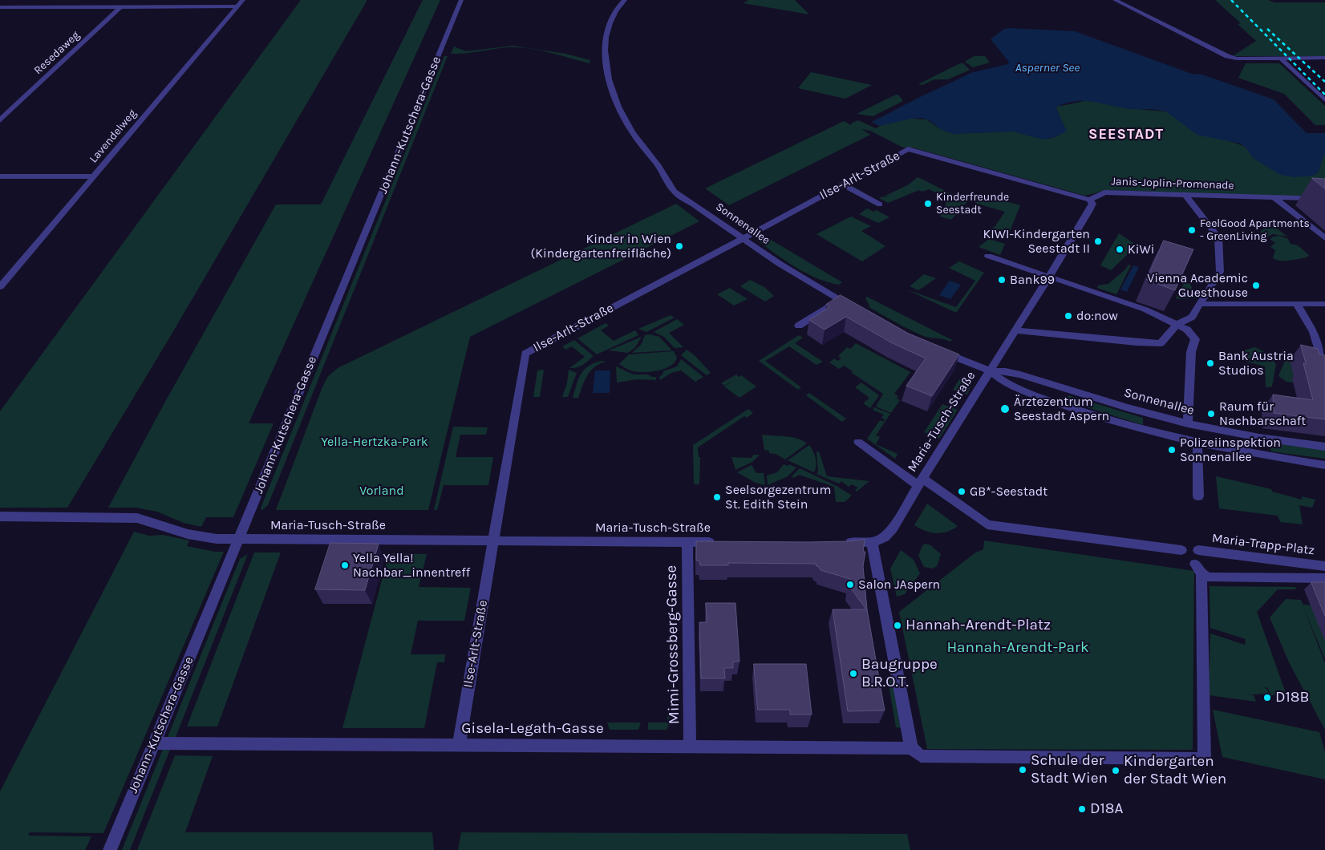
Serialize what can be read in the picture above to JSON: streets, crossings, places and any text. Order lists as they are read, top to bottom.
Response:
{
  "streets": {
    "street": [
      "Resedaweg",
      "Johann-Kutschera-Gasse",
      "Lavendelweg",
      "Ilse-Arlt-Straße",
      "Janis-Joplin-Promenade",
      "Sonnenallee",
      "Maria-Tusch-Straße",
      "Maria-Trapp-Platz",
      "Mimi-Grossberg-Gasse",
      "Gisela-Legath-Gasse"
    ]
  },
  "crossings": [
    ["Johann-Kutschera-Gasse", "Maria-Tusch-Straße"],
    ["Johann-Kutschera-Gasse", "Gisela-Legath-Gasse"],
    ["Ilse-Arlt-Straße", "Janis-Joplin-Promenade"],
    ["Ilse-Arlt-Straße", "Sonnenallee"],
    ["Ilse-Arlt-Straße", "Maria-Tusch-Straße"],
    ["Ilse-Arlt-Straße", "Gisela-Legath-Gasse"],
    ["Janis-Joplin-Promenade", "Maria-Tusch-Straße"],
    ["Sonnenallee", "Maria-Tusch-Straße"],
    ["Maria-Tusch-Straße", "Mimi-Grossberg-Gasse"],
    ["Mimi-Grossberg-Gasse", "Gisela-Legath-Gasse"]
  ],
  "districts": ["SEESTADT"],
  "water": ["Asperner See"],
  "parks": ["Yella-Hertzka-Park", "Vorland", "Hannah-Arendt-Park"],
  "places": [
    "Kinderfreunde Seestadt",
    "FeelGood Apartments - GreenLiving",
    "KIWI-Kindergarten Seestadt II",
    "Kinder in Wien (Kindergartenfreifläche)",
    "KiWi",
    "Bank99",
    "Vienna Academic Guesthouse",
    "do:now",
    "Bank Austria Studios",
    "Ärztezentrum Seestadt Aspern",
    "Raum für Nachbarschaft",
    "Polizeiinspektion Sonnenallee",
    "GB*-Seestadt",
    "Seelsorgezentrum St. Edith Stein",
    "Yella Yella! Nachbar_innentreff",
    "Salon JAspern",
    "Hannah-Arendt-Platz",
    "Baugruppe B.R.O.T.",
    "D18B",
    "Schule der Stadt Wien",
    "Kindergarten der Stadt Wien",
    "D18A"
  ]
}
